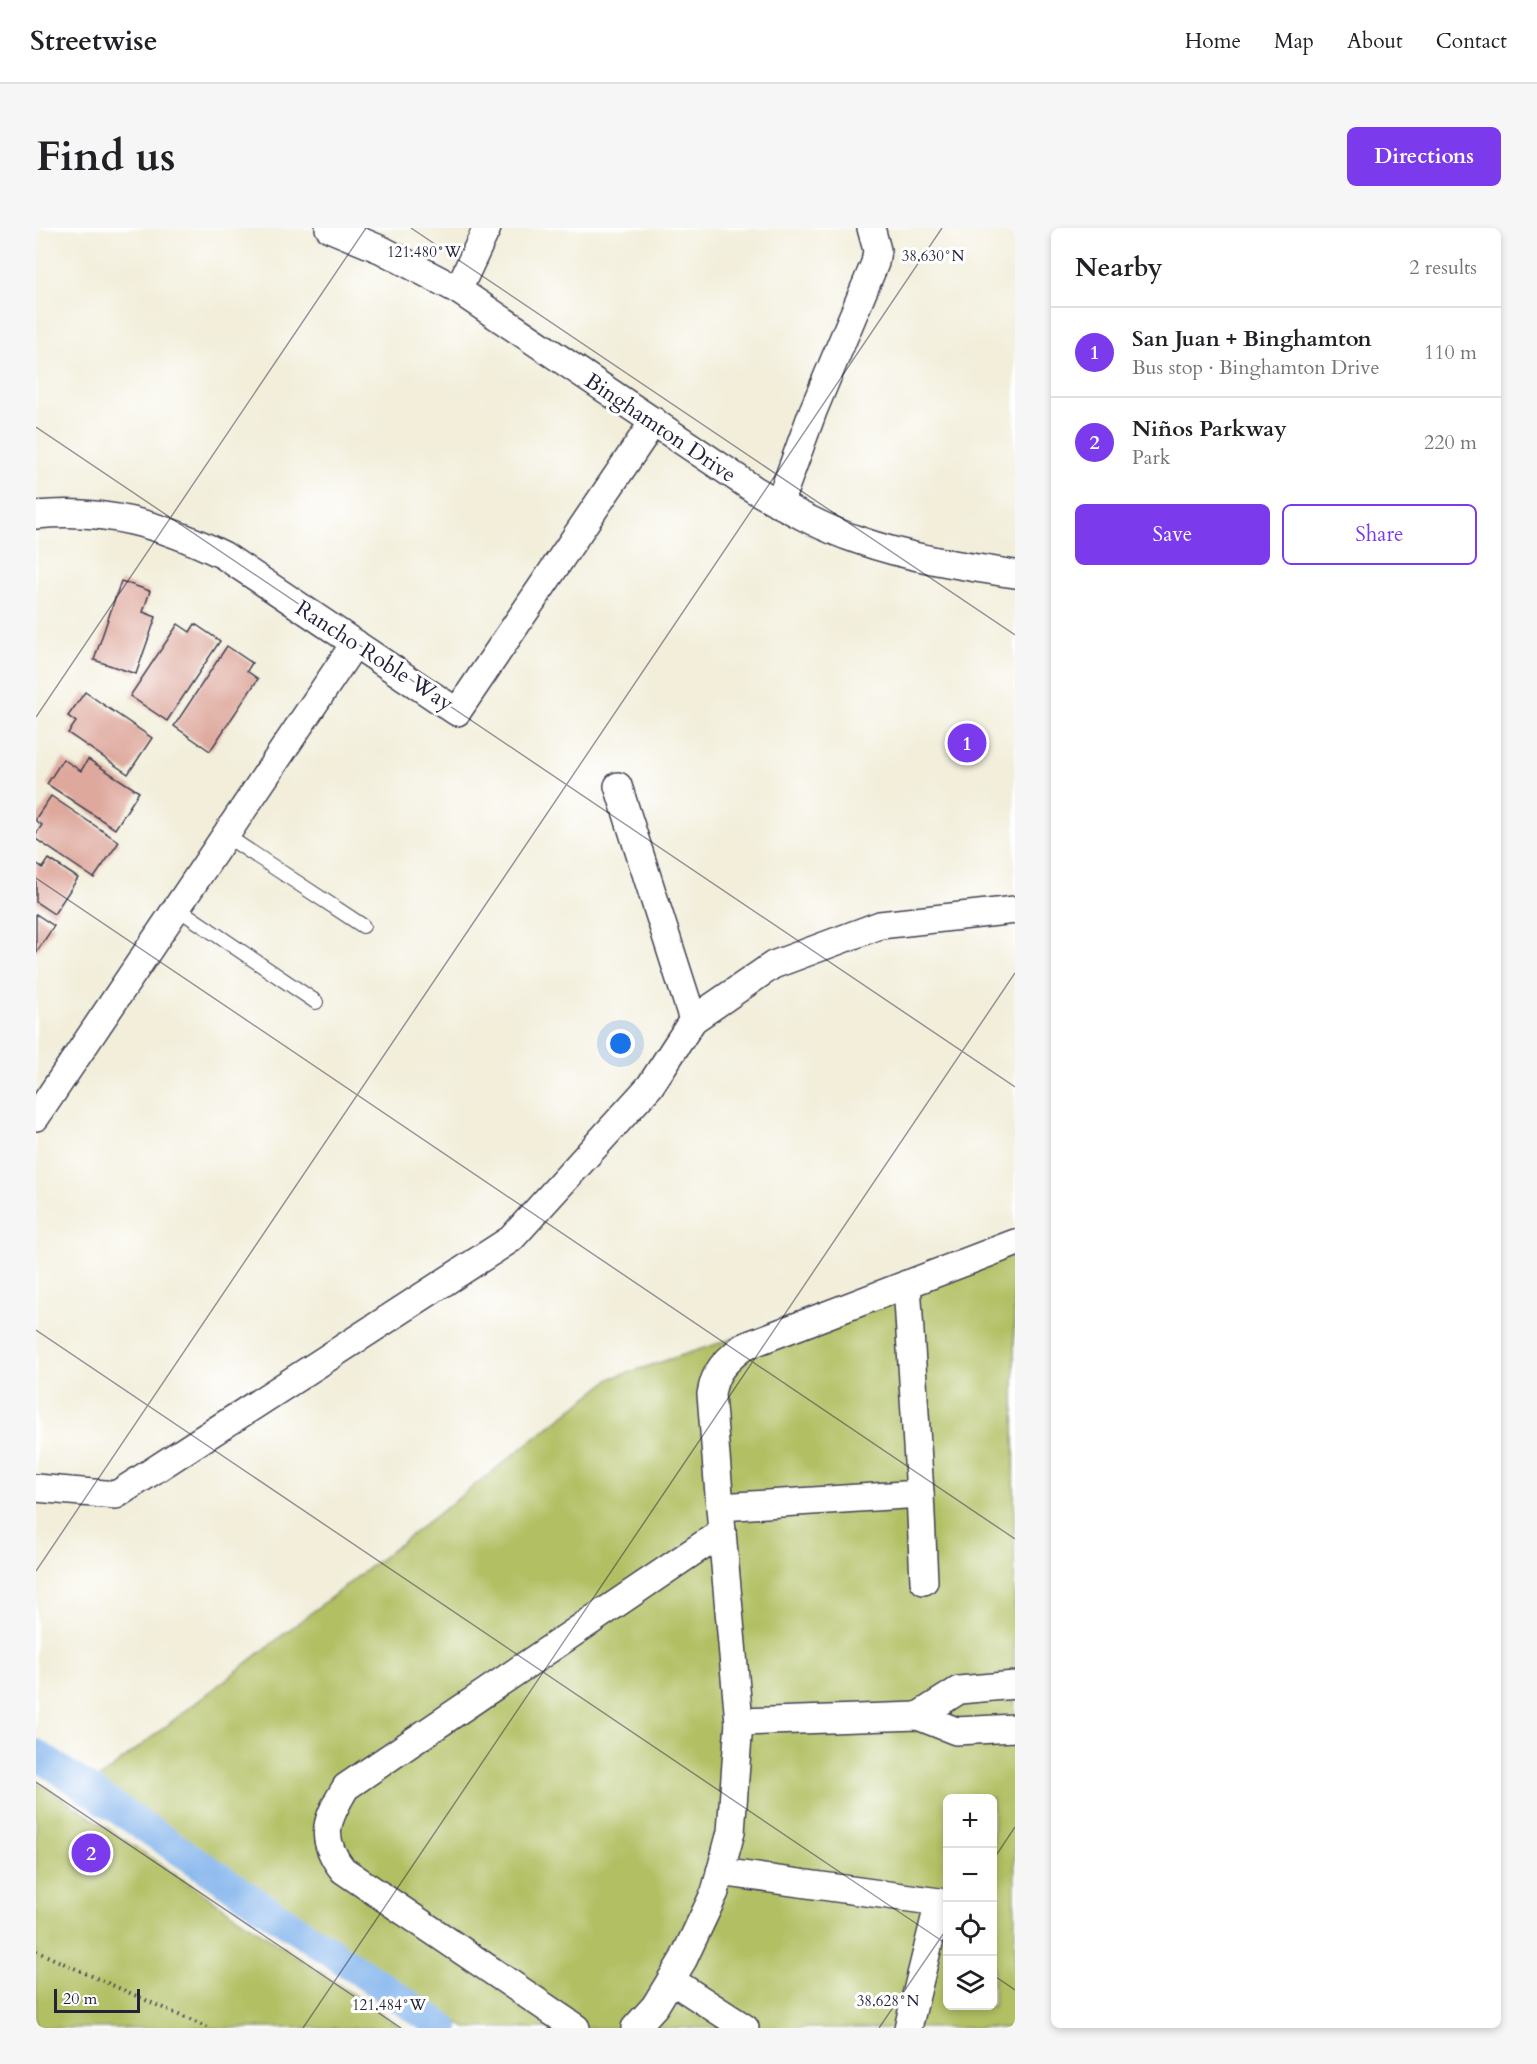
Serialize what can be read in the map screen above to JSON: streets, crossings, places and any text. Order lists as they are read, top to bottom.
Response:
{
  "streets": {
    "street": ["Binghamton Drive", "Rancho Roble Way"]
  },
  "crossings": [
    ["Binghamton Drive", "Rancho Roble Way"]
  ],
  "scale_bar": "20 m",
  "page": {
    "header": "Streetwise",
    "nav": [
      "Home",
      "Map",
      "About",
      "Contact"
    ],
    "buttons": [
      "Directions",
      ["Save", "Share"]
    ],
    "title": "Find us",
    "heading": ["Nearby", "2 results"],
    "list": [
      {
        "mark": "1",
        "name": "San Juan + Binghamton",
        "note": "Bus stop · Binghamton Drive",
        "value": "110 m"
      },
      {
        "mark": "2",
        "name": "Niños Parkway",
        "note": "Park",
        "value": "220 m"
      }
    ],
    "pins": ["1", "2"],
    "map_buttons": ["+", "−"],
    "scale": "20 m"
  },
  "coordinates": [
    "121.480°W",
    "38.630°N",
    "38.628°N",
    "121.484°W"
  ]
}
